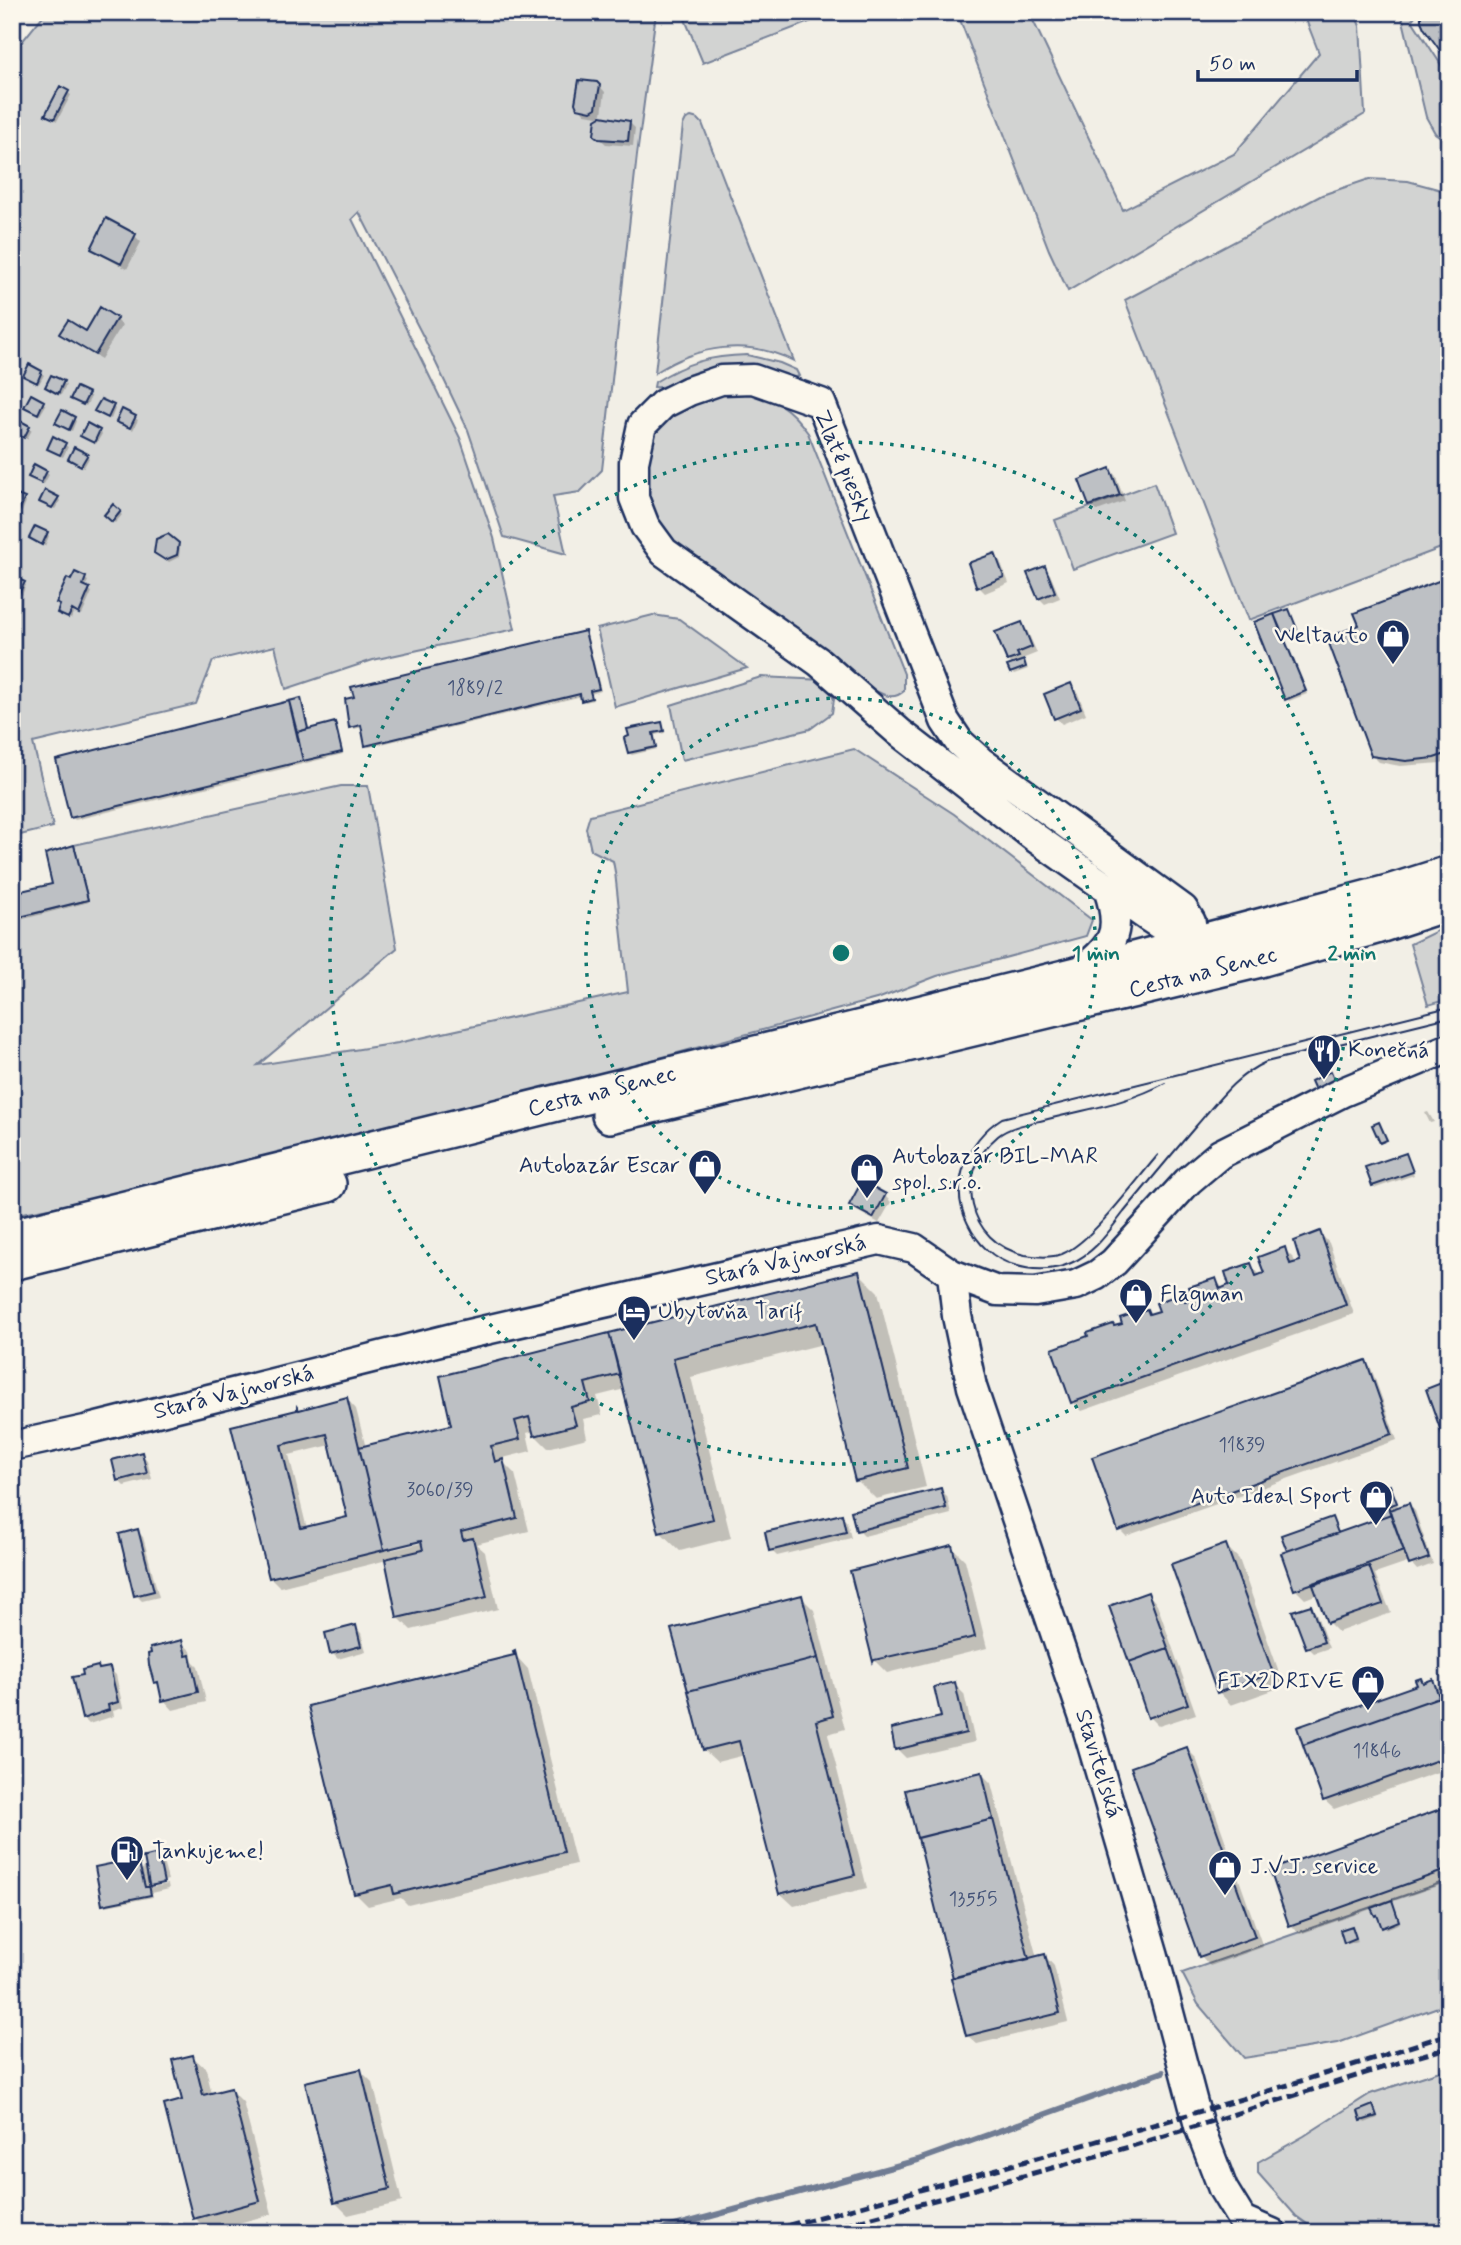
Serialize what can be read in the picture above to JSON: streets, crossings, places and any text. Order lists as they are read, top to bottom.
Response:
{
  "streets": {
    "main road": ["Cesta na Senec"],
    "street": ["Zlaté piesky", "Stará Vajnorská", "Staviteľská"]
  },
  "crossings": [
    ["Zlaté piesky", "Cesta na Senec"],
    ["Stará Vajnorská", "Staviteľská"]
  ],
  "places": {
    "shop": [
      "Weltauto",
      "Autobazár Escar",
      "Autobazár BIL-MAR spol. s.r.o.",
      "Flagman",
      "Auto Ideal Sport",
      "FIX2DRIVE",
      "J.V.J. service"
    ],
    "restaurant": ["Konečná"],
    "hotel": ["Ubytovňa Tarif"],
    "fuel station": ["Tankujeme!"]
  },
  "house_numbers": [
    "1889/2",
    "11839",
    "3060/39",
    "11846",
    "13555"
  ],
  "scale_bar": "50 m",
  "rings": ["1 min", "2 min"]
}
